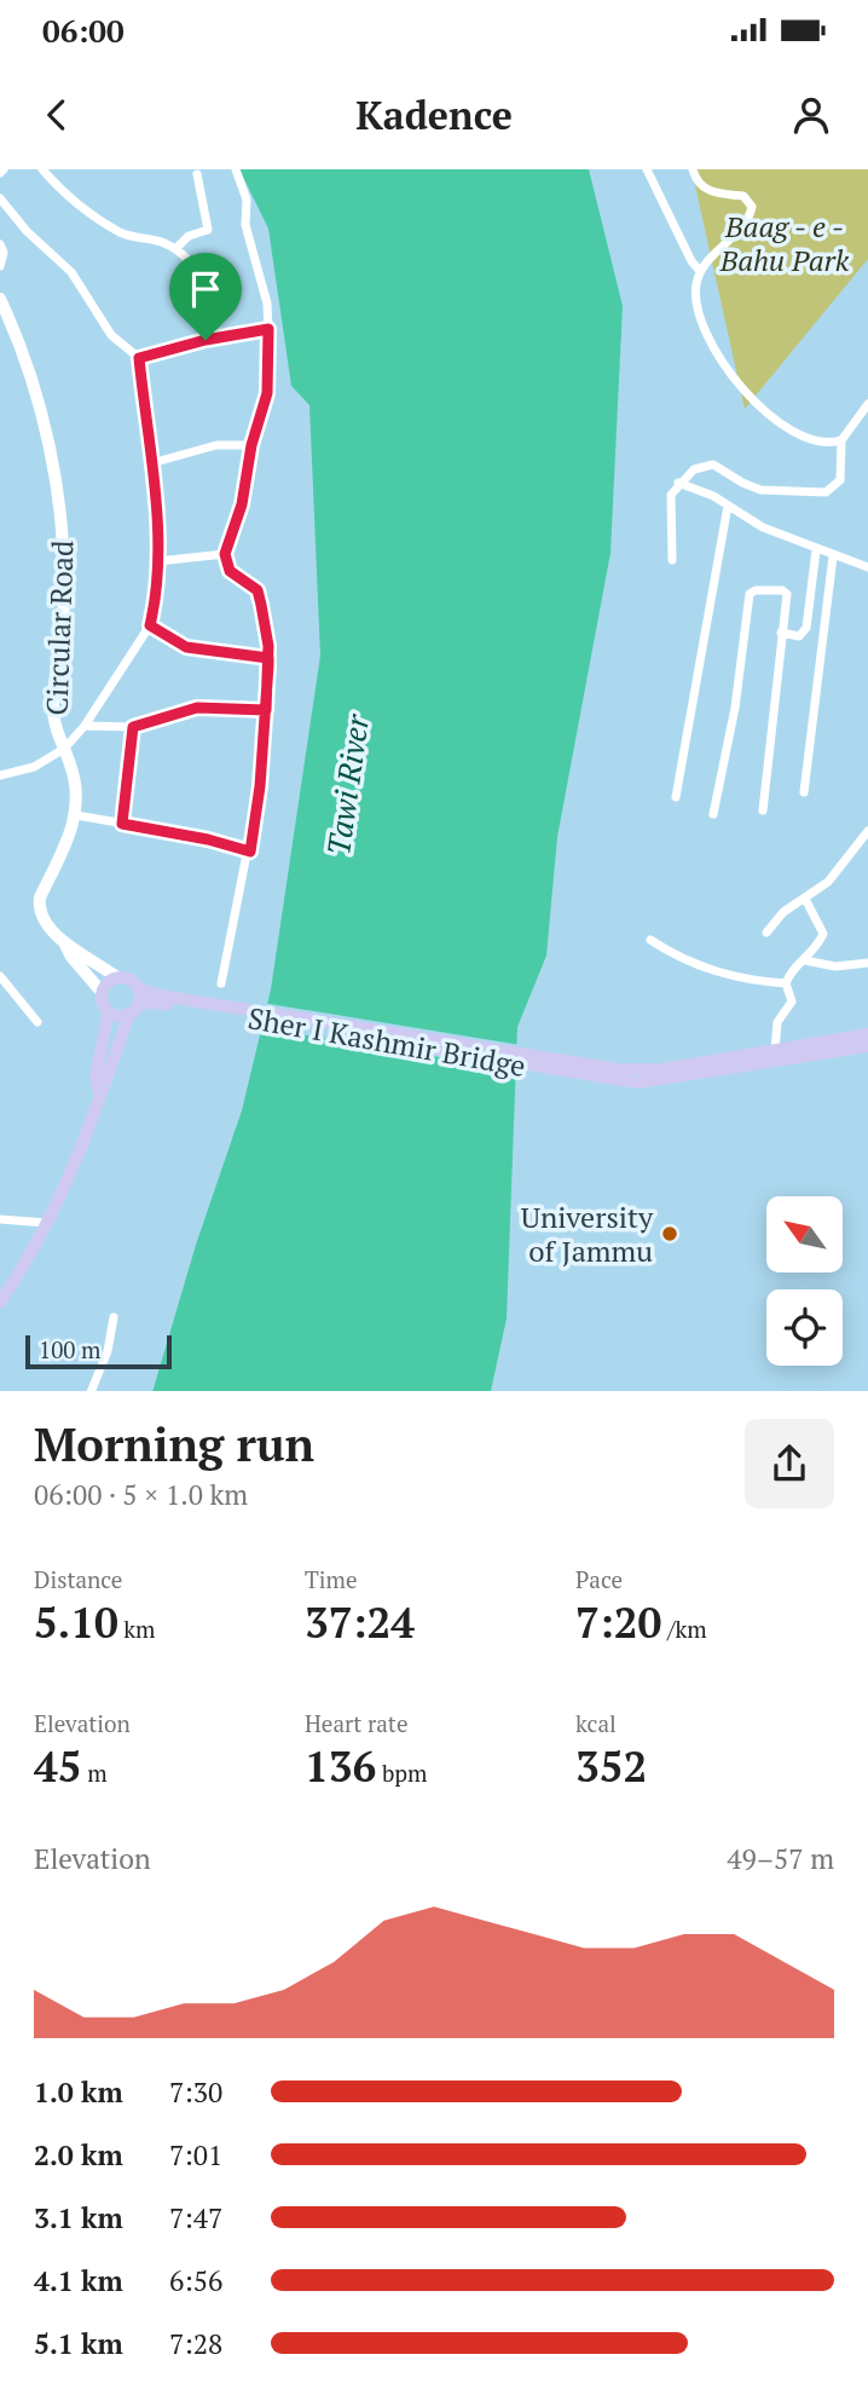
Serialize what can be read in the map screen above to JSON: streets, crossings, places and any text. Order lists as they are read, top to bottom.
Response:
{
  "streets": {
    "main road": ["Circular Road", "Sher I Kashmir Bridge"]
  },
  "water": ["Tawi River"],
  "parks": ["Baag - e - Bahu Park"],
  "places": ["University of Jammu"],
  "scale_bar": "100 m",
  "north": "top left",
  "page": {
    "status": "06:00",
    "header": "Kadence",
    "scale": "100 m",
    "heading": ["Morning run", "06:00 · 5 × 1.0 km"],
    "stats": [
      ["Distance", "5.10 km"],
      ["Time", "37:24"],
      ["Pace", "7:20 /km"],
      ["Elevation", "45 m"],
      ["Heart rate", "136 bpm"],
      ["kcal", "352"]
    ],
    "chart": ["Elevation", "49–57 m"],
    "list": [
      {
        "name": "1.0 km",
        "note": "7:30"
      },
      {
        "name": "2.0 km",
        "note": "7:01"
      },
      {
        "name": "3.1 km",
        "note": "7:47"
      },
      {
        "name": "4.1 km",
        "note": "6:56"
      },
      {
        "name": "5.1 km",
        "note": "7:28"
      }
    ]
  }
}
